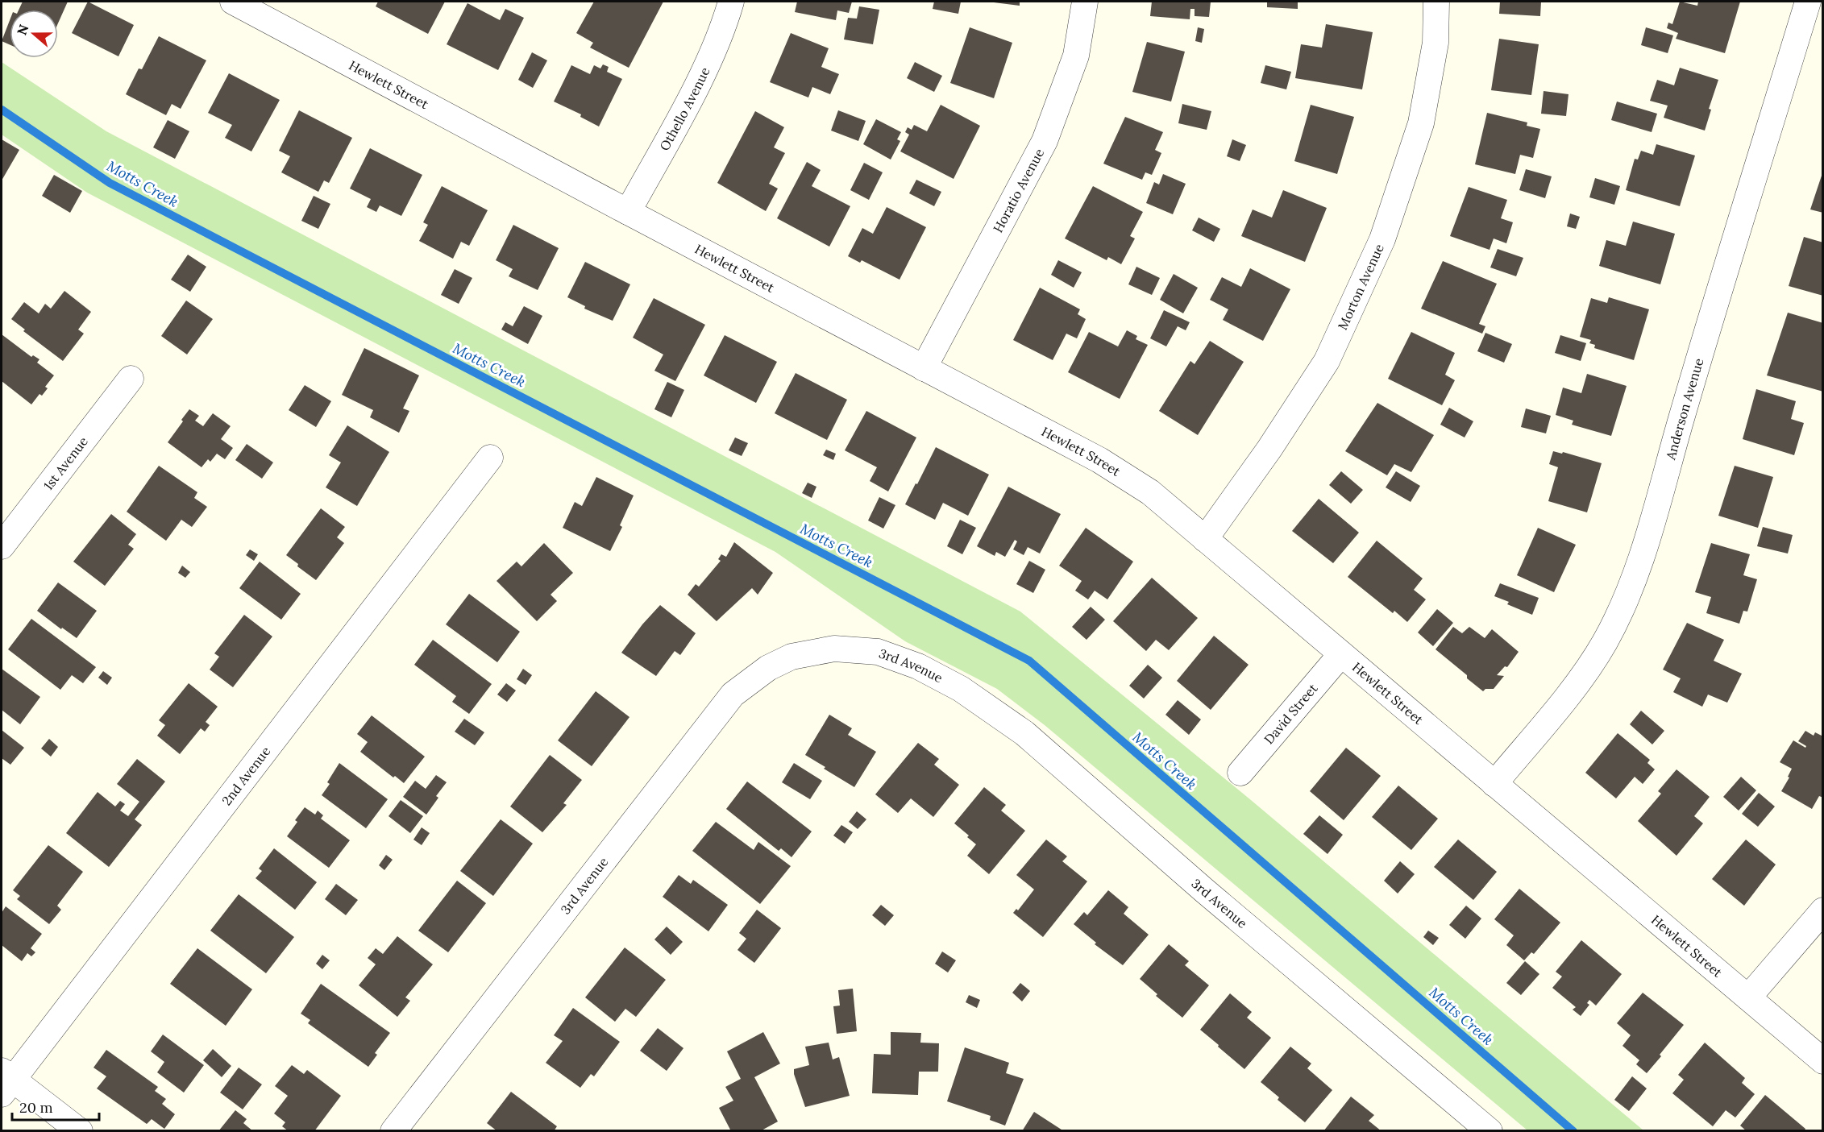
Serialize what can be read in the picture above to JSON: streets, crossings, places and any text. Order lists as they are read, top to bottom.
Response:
{
  "streets": {
    "street": [
      "Hewlett Street",
      "Othello Avenue",
      "Horatio Avenue",
      "Morton Avenue",
      "Anderson Avenue",
      "1st Avenue",
      "3rd Avenue",
      "David Street",
      "2nd Avenue"
    ]
  },
  "crossings": [
    ["Hewlett Street", "Othello Avenue"],
    ["Hewlett Street", "Horatio Avenue"],
    ["Hewlett Street", "Morton Avenue"],
    ["Hewlett Street", "Anderson Avenue"],
    ["Hewlett Street", "David Street"]
  ],
  "water": ["Motts Creek"],
  "scale_bar": "20 m",
  "north": "left"
}
